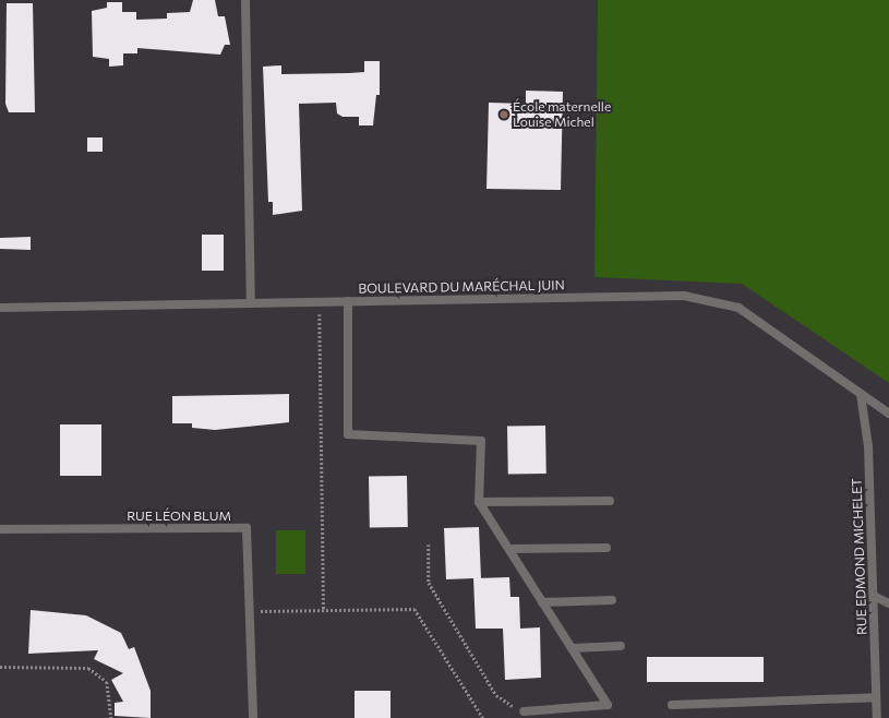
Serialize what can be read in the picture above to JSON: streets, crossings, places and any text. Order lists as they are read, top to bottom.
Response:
{
  "streets": {
    "street": ["BOULEVARD DU MARÉCHAL JUIN", "RUE LÉON BLUM", "RUE EDMOND MICHELET"]
  },
  "crossings": [
    ["BOULEVARD DU MARÉCHAL JUIN", "RUE EDMOND MICHELET"]
  ],
  "places": ["École maternelle Louise Michel"]
}
